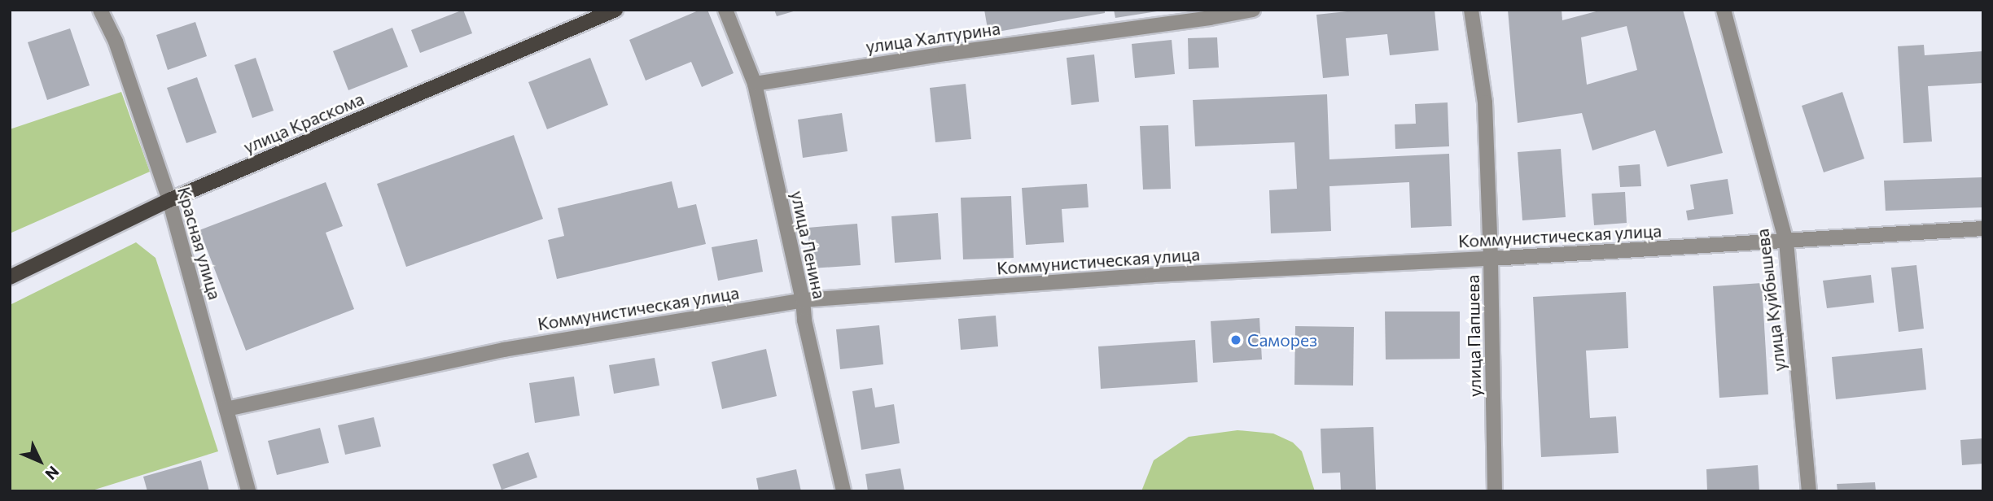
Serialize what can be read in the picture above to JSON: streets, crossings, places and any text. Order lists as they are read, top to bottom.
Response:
{
  "streets": {
    "main road": ["улица Краскома"],
    "street": [
      "улица Халтурина",
      "Коммунистическая улица",
      "Красная улица",
      "улица Ленина",
      "улица Куйбышева",
      "улица Папшева"
    ]
  },
  "crossings": [
    ["улица Халтурина", "улица Ленина"],
    ["улица Краскома", "Красная улица"],
    ["Коммунистическая улица", "Красная улица"],
    ["Коммунистическая улица", "улица Ленина"],
    ["Коммунистическая улица", "улица Куйбышева"],
    ["Коммунистическая улица", "улица Папшева"]
  ],
  "places": ["Саморез"],
  "north": "bottom right"
}
